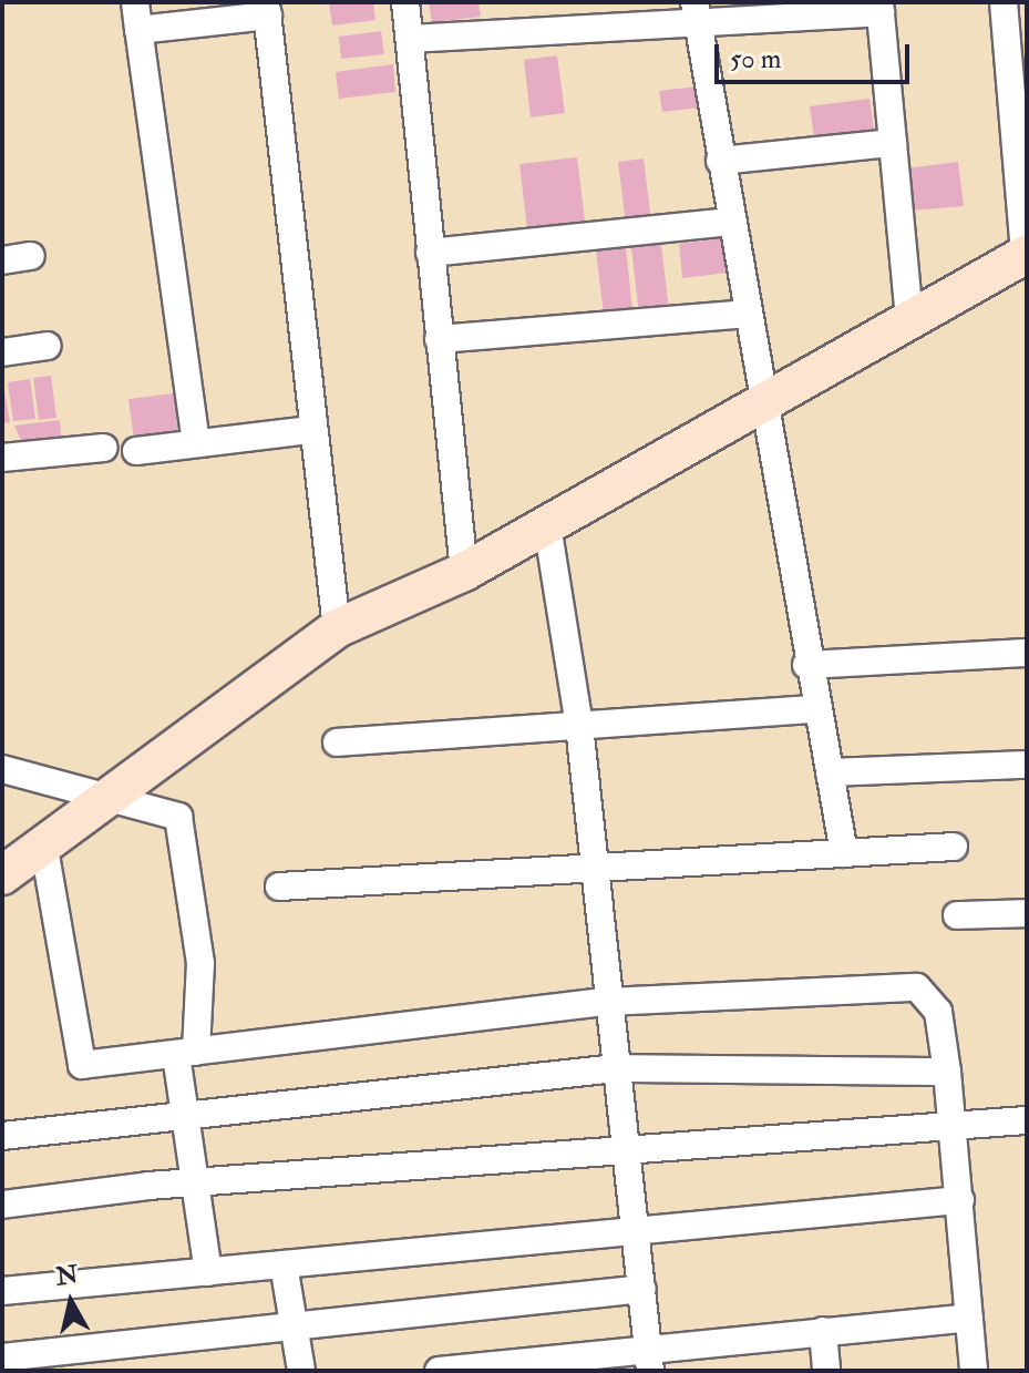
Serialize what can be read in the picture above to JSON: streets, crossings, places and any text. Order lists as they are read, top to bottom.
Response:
{
  "scale_bar": "50 m",
  "north": "top"
}
